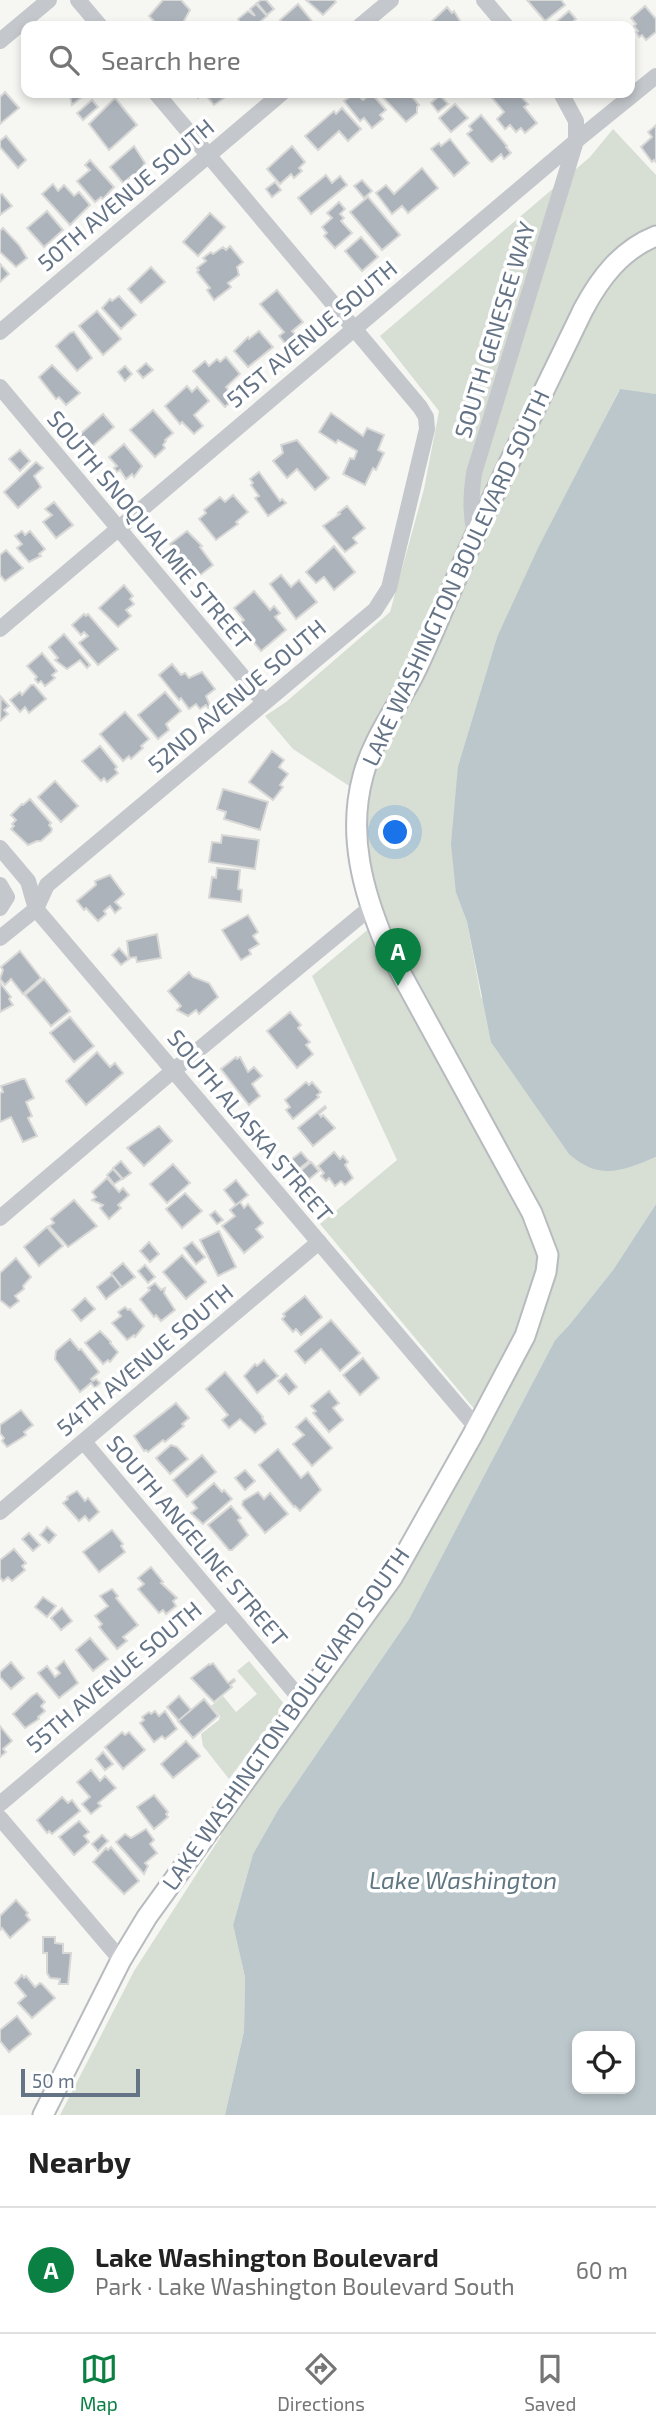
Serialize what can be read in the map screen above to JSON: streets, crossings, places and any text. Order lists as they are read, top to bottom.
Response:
{
  "streets": {
    "main road": ["LAKE WASHINGTON BOULEVARD SOUTH"],
    "street": [
      "50TH AVENUE SOUTH",
      "SOUTH GENESEE WAY",
      "51ST AVENUE SOUTH",
      "SOUTH SNOQUALMIE STREET",
      "52ND AVENUE SOUTH",
      "SOUTH ALASKA STREET",
      "54TH AVENUE SOUTH",
      "SOUTH ANGELINE STREET",
      "55TH AVENUE SOUTH"
    ]
  },
  "crossings": [
    ["SOUTH GENESEE WAY", "51ST AVENUE SOUTH"],
    ["SOUTH GENESEE WAY", "LAKE WASHINGTON BOULEVARD SOUTH"],
    ["51ST AVENUE SOUTH", "SOUTH SNOQUALMIE STREET"],
    ["51ST AVENUE SOUTH", "52ND AVENUE SOUTH"],
    ["SOUTH SNOQUALMIE STREET", "52ND AVENUE SOUTH"],
    ["LAKE WASHINGTON BOULEVARD SOUTH", "SOUTH ALASKA STREET"],
    ["LAKE WASHINGTON BOULEVARD SOUTH", "SOUTH ANGELINE STREET"],
    ["52ND AVENUE SOUTH", "SOUTH ALASKA STREET"],
    ["SOUTH ALASKA STREET", "54TH AVENUE SOUTH"],
    ["54TH AVENUE SOUTH", "SOUTH ANGELINE STREET"],
    ["SOUTH ANGELINE STREET", "55TH AVENUE SOUTH"]
  ],
  "water": ["Lake Washington"],
  "scale_bar": "50 m",
  "page": {
    "search": "Search here",
    "pins": "A",
    "scale": "50 m",
    "heading": "Nearby",
    "list": [
      {
        "mark": "A",
        "name": "Lake Washington Boulevard",
        "note": "Park · Lake Washington Boulevard South",
        "value": "60 m"
      }
    ],
    "nav": ["Map", "Directions", "Saved"]
  }
}
